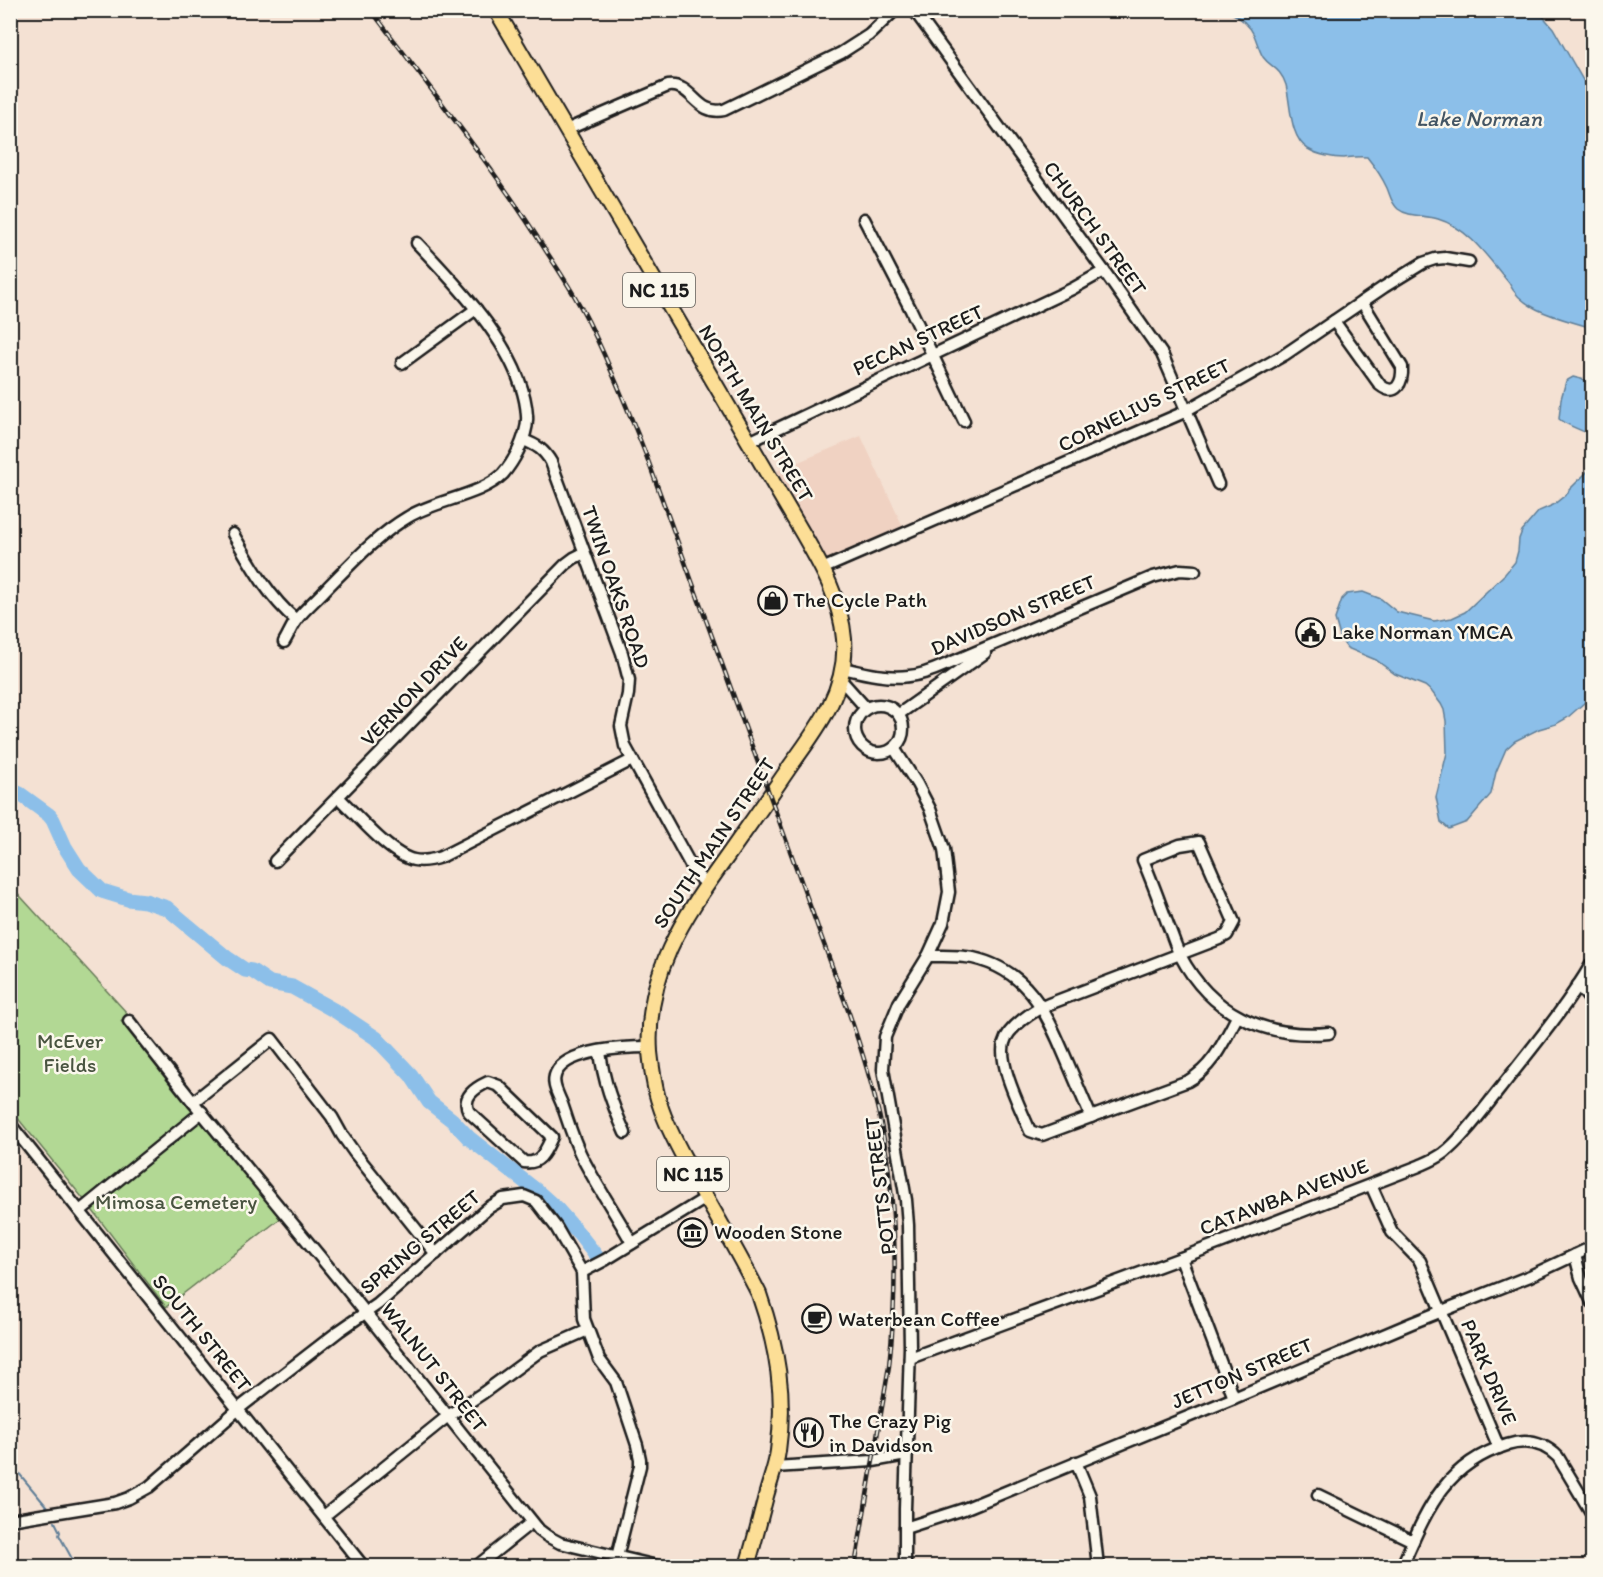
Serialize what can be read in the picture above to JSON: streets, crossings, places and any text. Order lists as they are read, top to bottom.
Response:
{
  "streets": {
    "main road": ["NC 115", "NORTH MAIN STREET", "SOUTH MAIN STREET"],
    "street": [
      "CHURCH STREET",
      "PECAN STREET",
      "CORNELIUS STREET",
      "TWIN OAKS ROAD",
      "DAVIDSON STREET",
      "VERNON DRIVE",
      "POTTS STREET",
      "CATAWBA AVENUE",
      "SPRING STREET",
      "SOUTH STREET",
      "WALNUT STREET",
      "PARK DRIVE",
      "JETTON STREET"
    ]
  },
  "crossings": [
    ["CHURCH STREET", "PECAN STREET"],
    ["CHURCH STREET", "CORNELIUS STREET"],
    ["PECAN STREET", "NORTH MAIN STREET"],
    ["CORNELIUS STREET", "NORTH MAIN STREET"],
    ["NORTH MAIN STREET", "DAVIDSON STREET"],
    ["NORTH MAIN STREET", "SOUTH MAIN STREET"],
    ["TWIN OAKS ROAD", "VERNON DRIVE"],
    ["TWIN OAKS ROAD", "SOUTH MAIN STREET"],
    ["POTTS STREET", "CATAWBA AVENUE"],
    ["POTTS STREET", "JETTON STREET"],
    ["CATAWBA AVENUE", "PARK DRIVE"],
    ["SPRING STREET", "SOUTH STREET"],
    ["SPRING STREET", "WALNUT STREET"],
    ["PARK DRIVE", "JETTON STREET"]
  ],
  "water": ["Lake Norman"],
  "parks": ["McEver Fields", "Mimosa Cemetery"],
  "places": {
    "shop": ["The Cycle Path"],
    "public building": ["Lake Norman YMCA"],
    "museum": ["Wooden Stone"],
    "cafe": ["Waterbean Coffee"],
    "restaurant": ["The Crazy Pig in Davidson"]
  }
}
